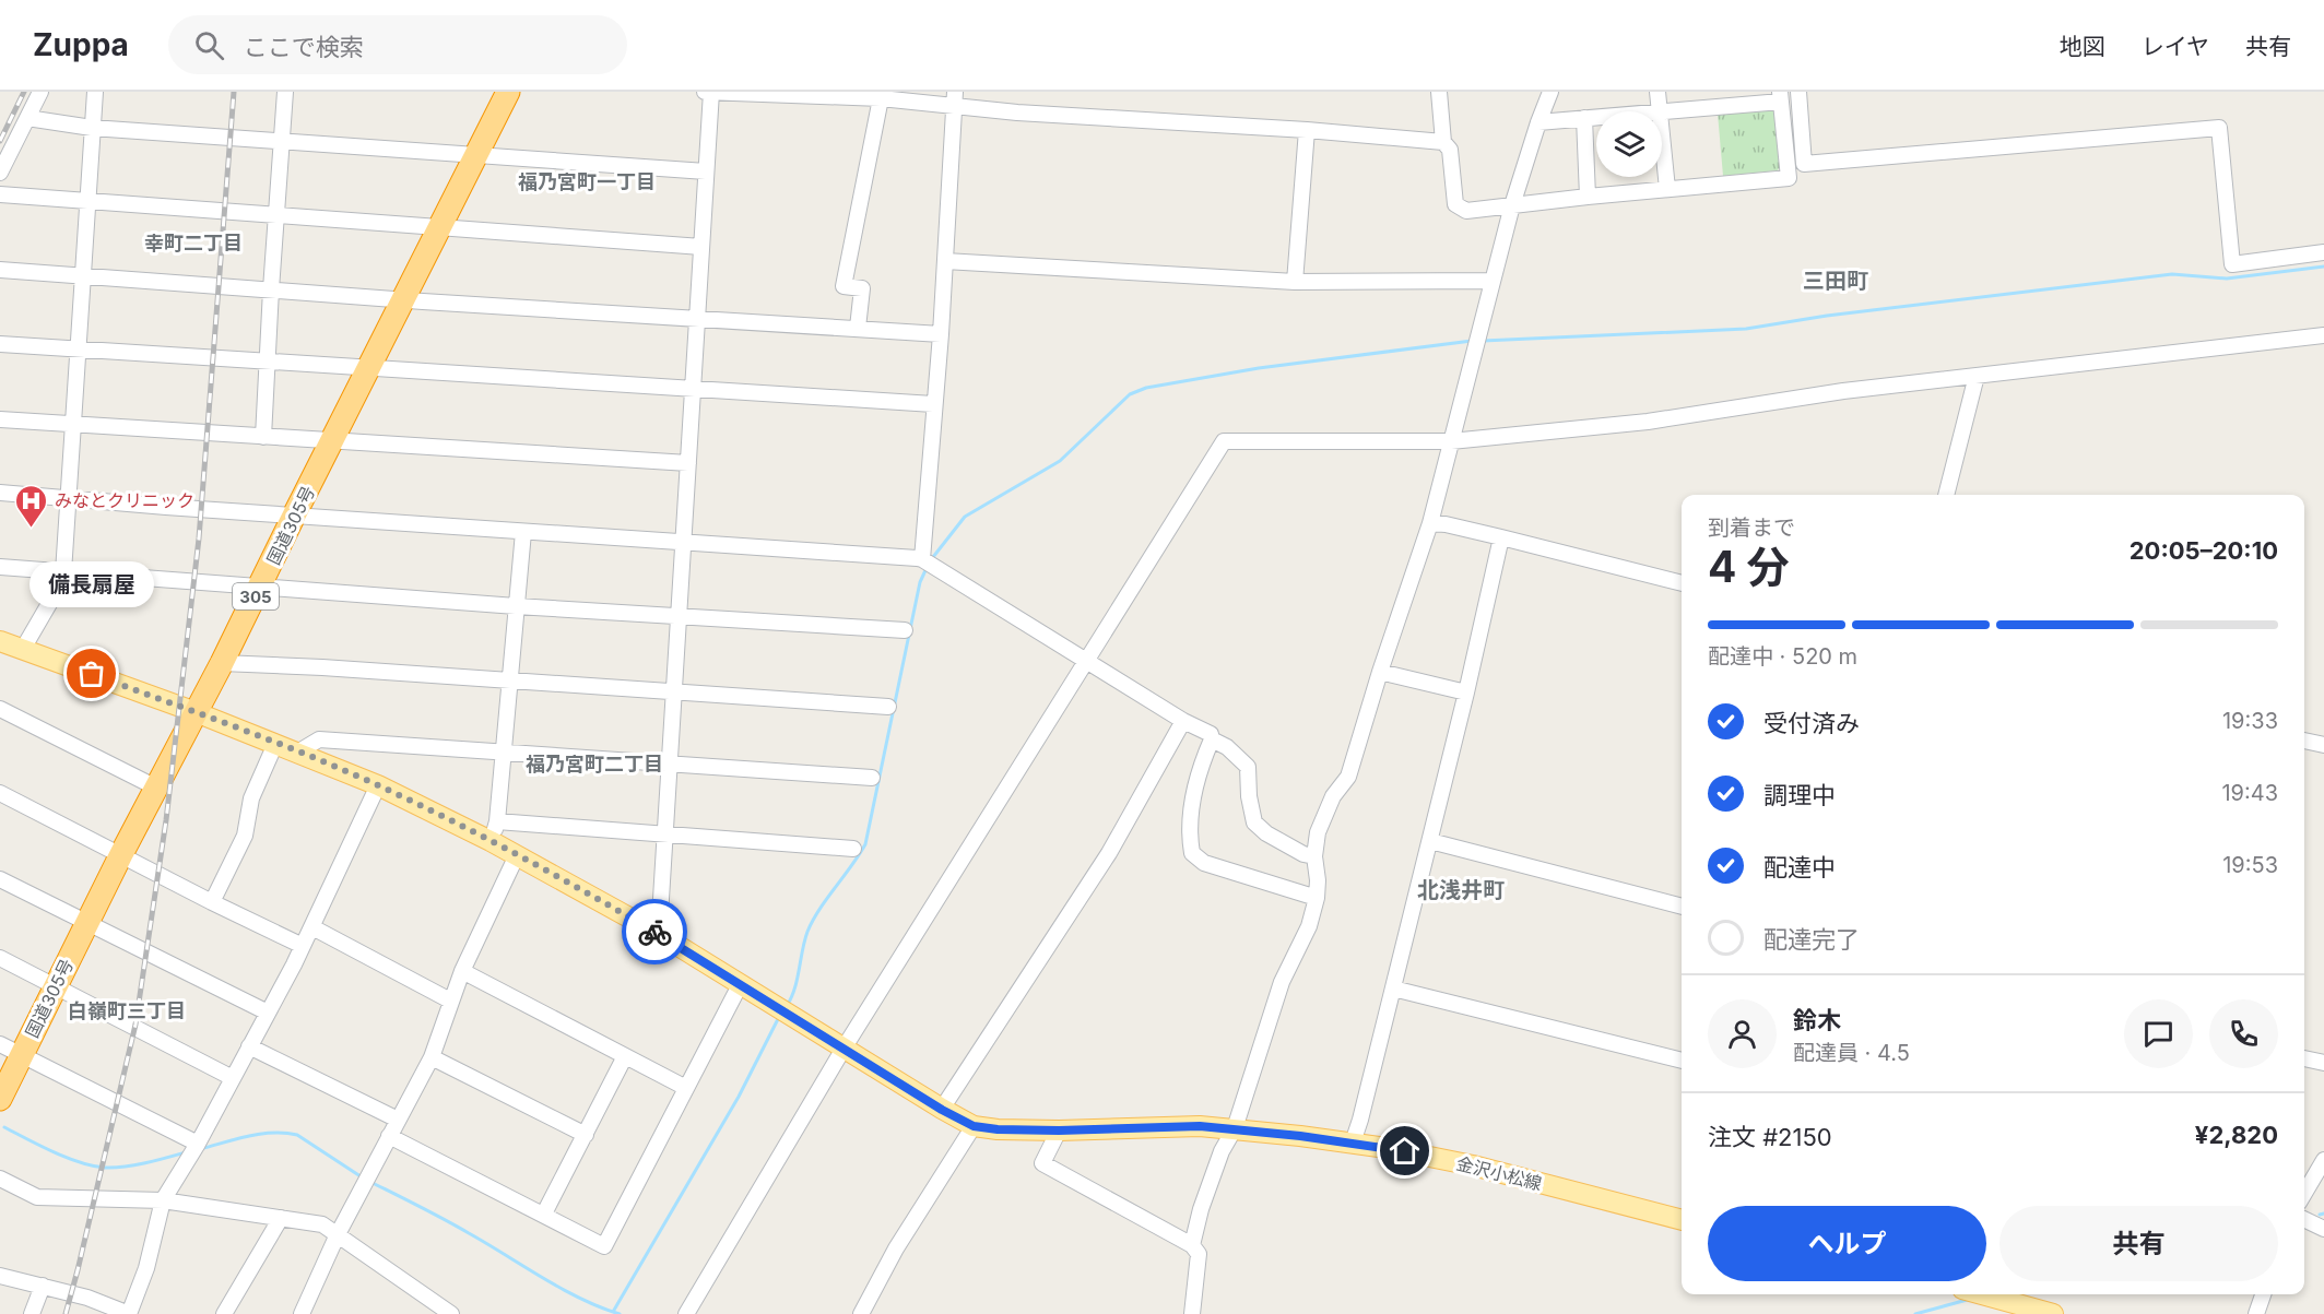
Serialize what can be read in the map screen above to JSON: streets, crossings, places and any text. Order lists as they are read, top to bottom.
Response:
{
  "streets": {
    "highway": ["国道305号", "305"],
    "main road": ["金沢小松線"]
  },
  "crossings": [
    ["国道305号", "金沢小松線"]
  ],
  "districts": [
    "福乃宮町一丁目",
    "幸町二丁目",
    "三田町",
    "福乃宮町二丁目",
    "北浅井町",
    "白嶺町三丁目"
  ],
  "places": {
    "hospital": ["みなとクリニック"],
    "other": ["備長扇屋"]
  },
  "page": {
    "header": "Zuppa",
    "search": "ここで検索",
    "nav": ["地図", "レイヤ", "共有"],
    "heading": ["4 分", "到着まで", "20:05–20:10"],
    "panel": [
      "鈴木",
      "配達員 · 4.5",
      "注文 #2150",
      "¥2,820"
    ],
    "bubble": "備長扇屋",
    "bar": "配達中 · 520 m",
    "list": [
      ["受付済み", "19:33"],
      ["調理中", "19:43"],
      ["配達中", "19:53"],
      "配達完了"
    ],
    "buttons": ["ヘルプ", "共有"]
  }
}
